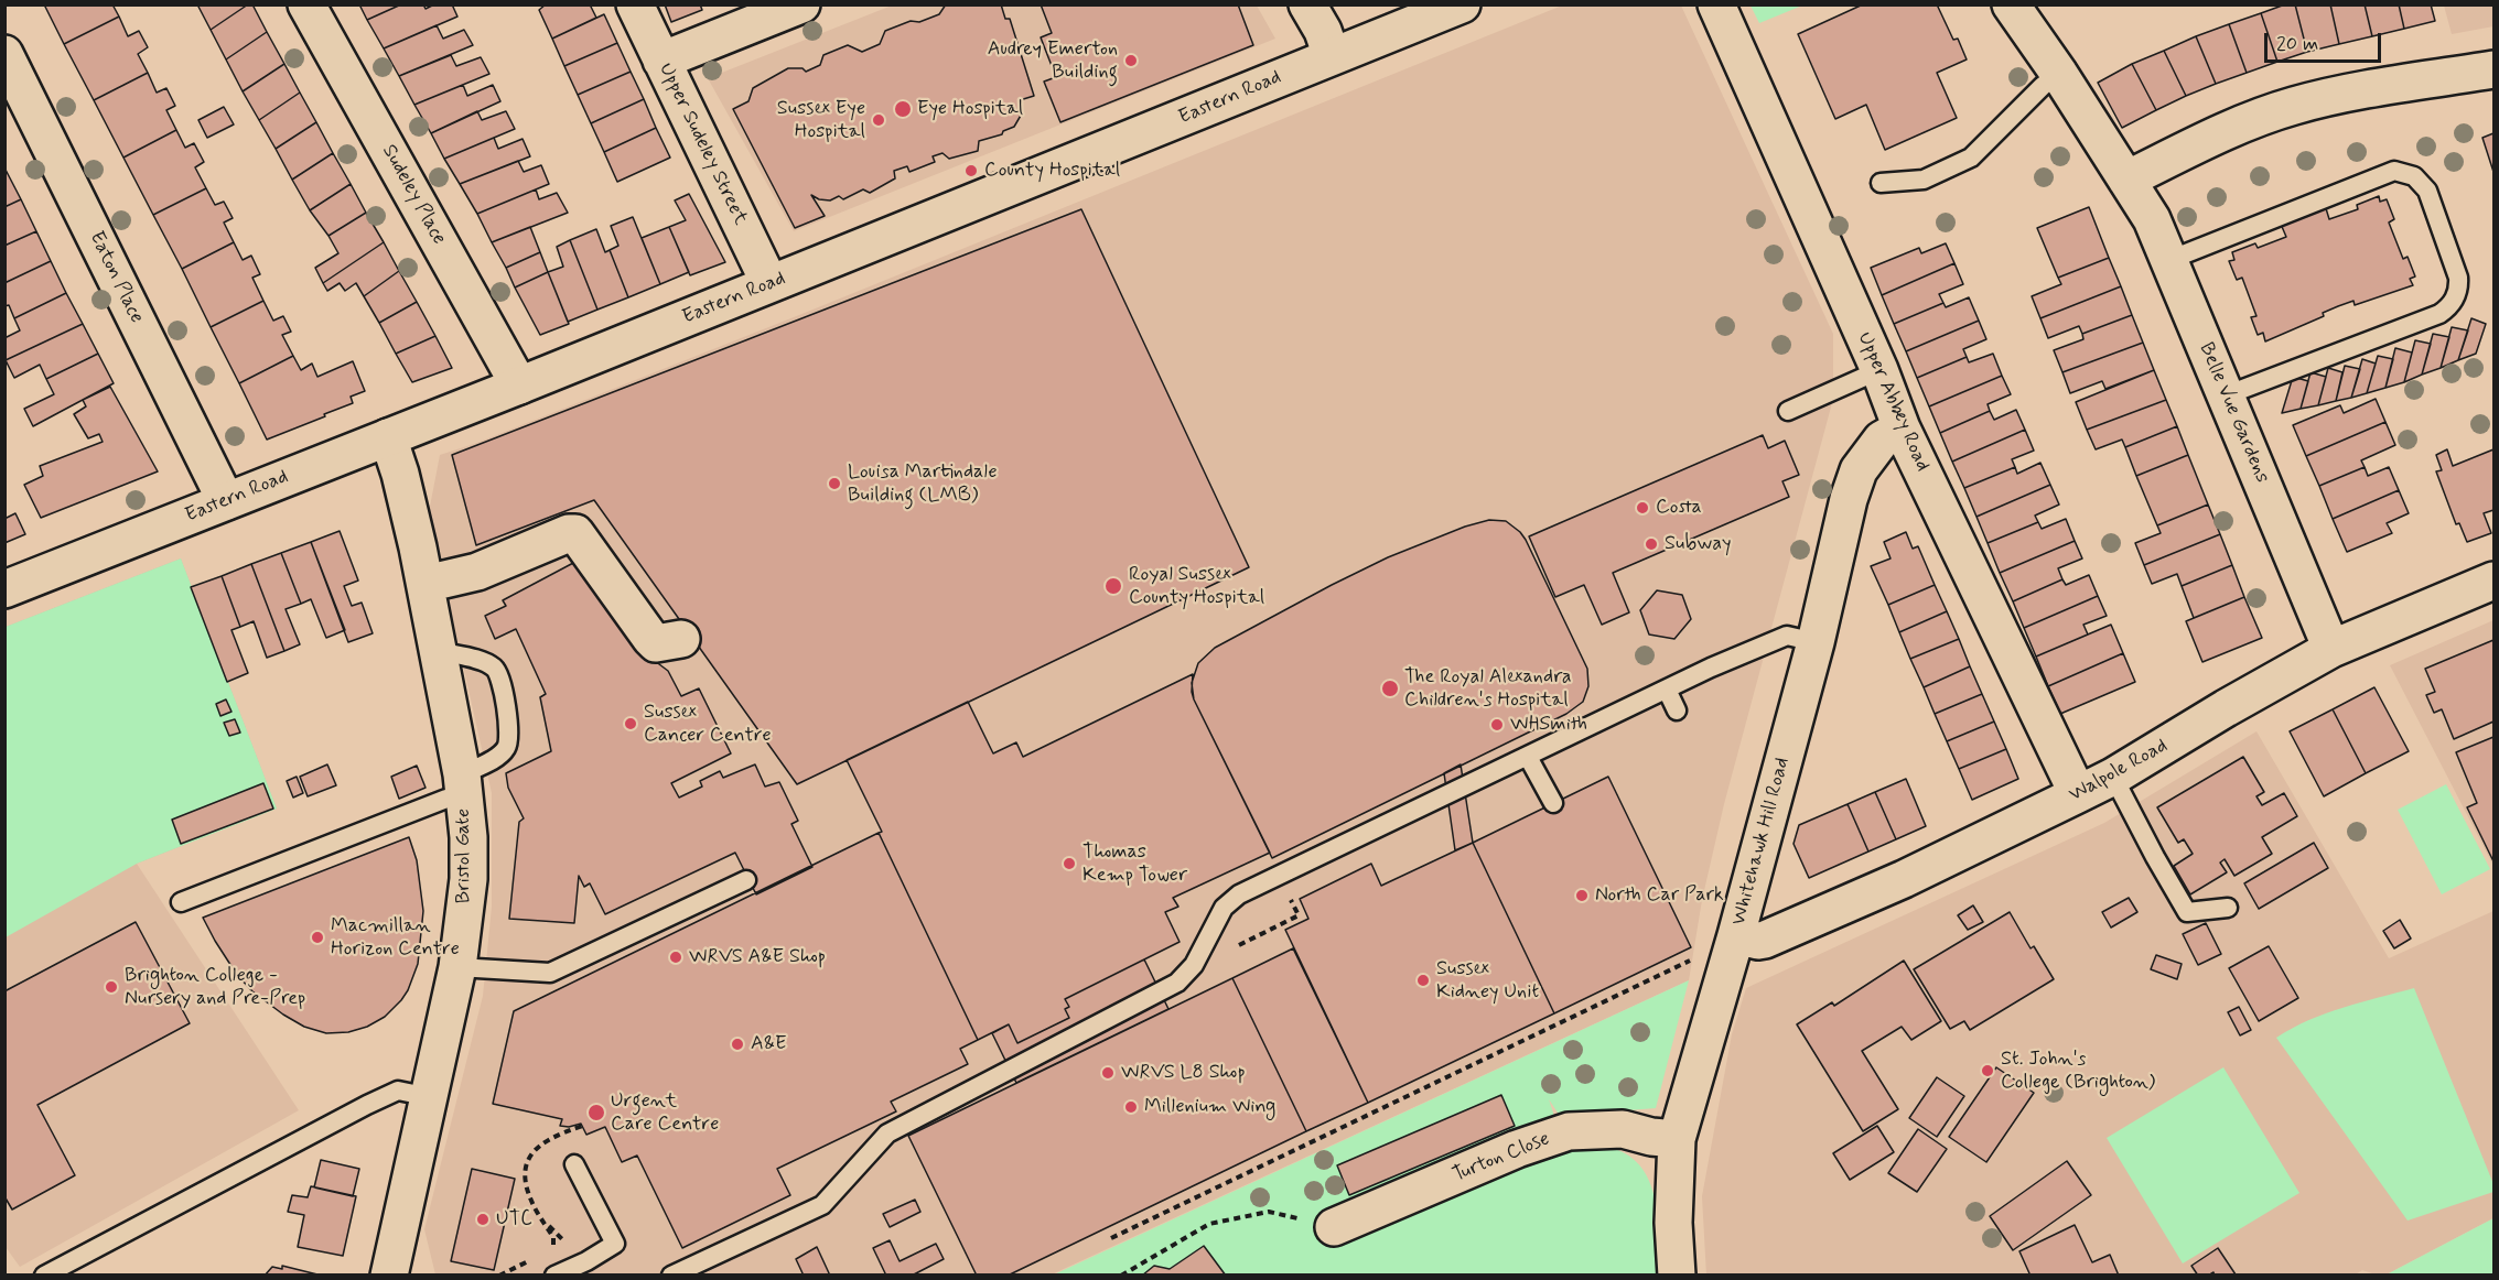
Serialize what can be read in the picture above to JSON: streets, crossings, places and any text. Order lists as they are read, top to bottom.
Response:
{
  "streets": {
    "street": [
      "Eastern Road",
      "Upper Sudeley Street",
      "Sudeley Place",
      "Eaton Place",
      "Upper Abbey Road",
      "Belle Vue Gardens",
      "Walpole Road",
      "Whitehawk Hill Road",
      "Bristol Gate",
      "Turton Close"
    ]
  },
  "crossings": [
    ["Eastern Road", "Upper Sudeley Street"],
    ["Eastern Road", "Sudeley Place"],
    ["Eastern Road", "Eaton Place"],
    ["Eastern Road", "Bristol Gate"],
    ["Upper Abbey Road", "Walpole Road"],
    ["Upper Abbey Road", "Whitehawk Hill Road"],
    ["Belle Vue Gardens", "Walpole Road"],
    ["Walpole Road", "Whitehawk Hill Road"],
    ["Whitehawk Hill Road", "Turton Close"]
  ],
  "places": [
    "Audrey Emerton Building",
    "Eye Hospital",
    "Sussex Eye Hospital",
    "County Hospital",
    "Louisa Martindale Building (LMB)",
    "Costa",
    "Subway",
    "Royal Sussex County Hospital",
    "The Royal Alexandra Children's Hospital",
    "Sussex Cancer Centre",
    "WHSmith",
    "Thomas Kemp Tower",
    "North Car Park",
    "Macmillan Horizon Centre",
    "WRVS A&E Shop",
    "Sussex Kidney Unit",
    "Brighton College - Nursery and Pre-Prep",
    "A&E",
    "St. John's College (Brighton)",
    "WRVS L8 Shop",
    "Millenium Wing",
    "Urgent Care Centre",
    "UTC"
  ],
  "scale_bar": "20 m"
}
